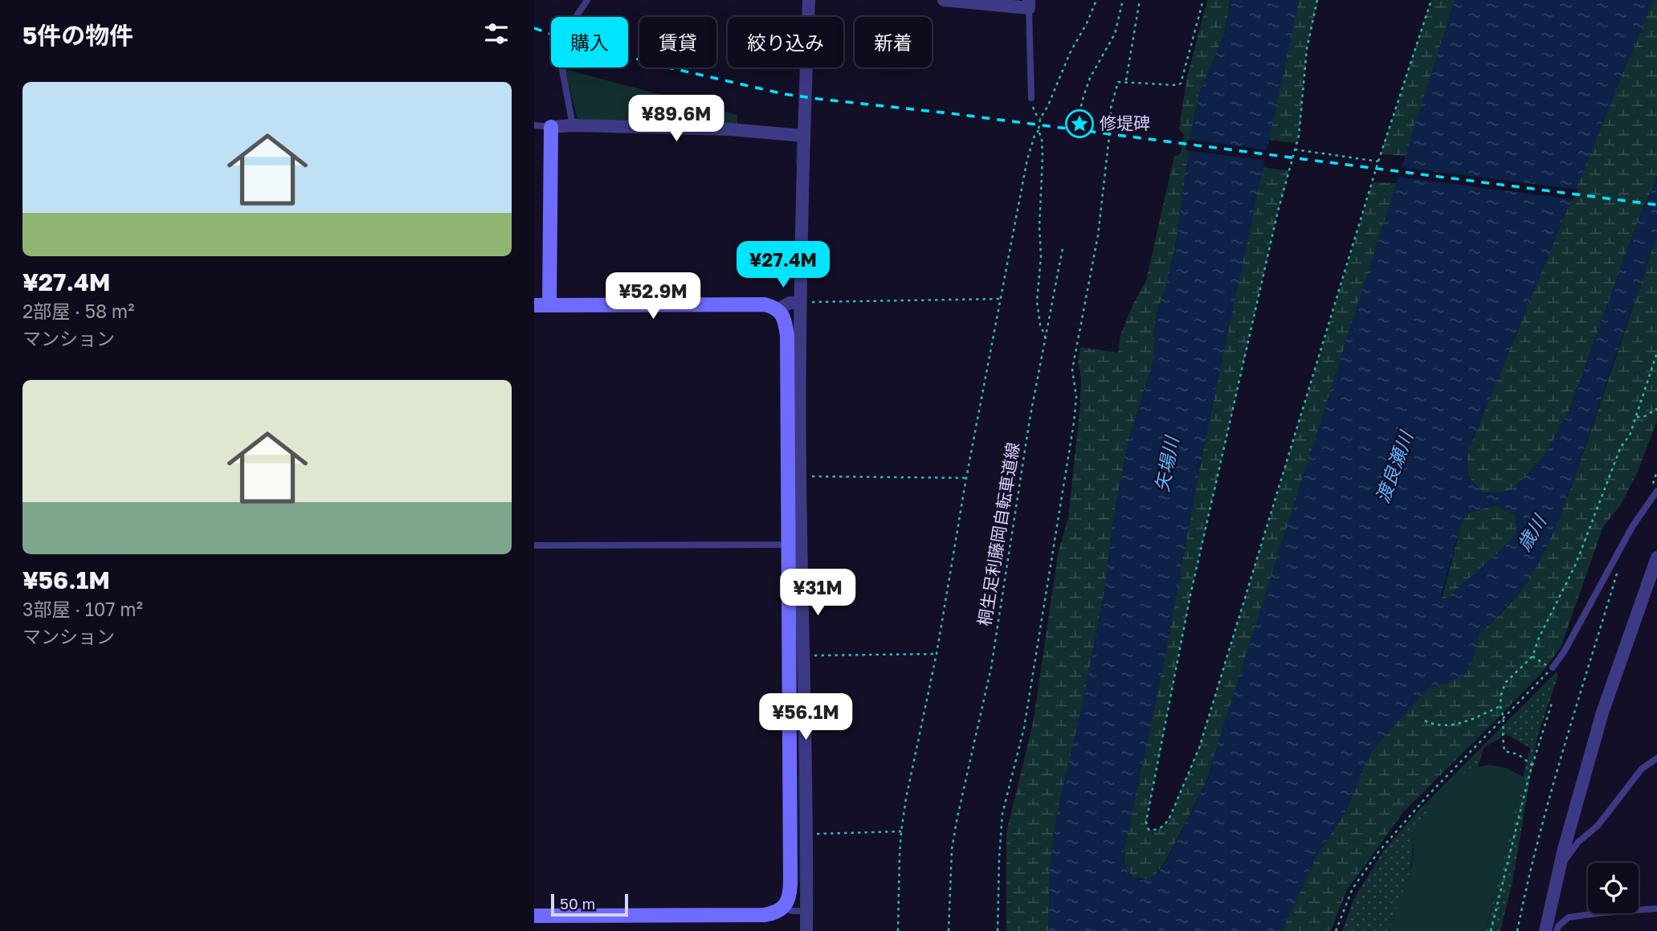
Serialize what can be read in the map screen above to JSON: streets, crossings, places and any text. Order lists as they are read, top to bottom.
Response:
{
  "streets": {
    "path": ["桐生足利藤岡自転車道線"]
  },
  "water": ["矢場川", "渡良瀬川", "歳川"],
  "places": {
    "place": ["修堤碑"]
  },
  "scale_bar": "50 m",
  "page": {
    "heading": "5件の物件",
    "chip": [
      "購入",
      "賃貸",
      "絞り込み",
      "新着"
    ],
    "list": [
      {
        "name": "¥27.4M",
        "note": "2部屋 · 58 m² · マンション"
      },
      {
        "name": "¥56.1M",
        "note": "3部屋 · 107 m² · マンション"
      }
    ],
    "price": [
      "¥89.6M",
      "¥27.4M",
      "¥52.9M",
      "¥31M",
      "¥56.1M"
    ],
    "scale": "50 m"
  }
}
